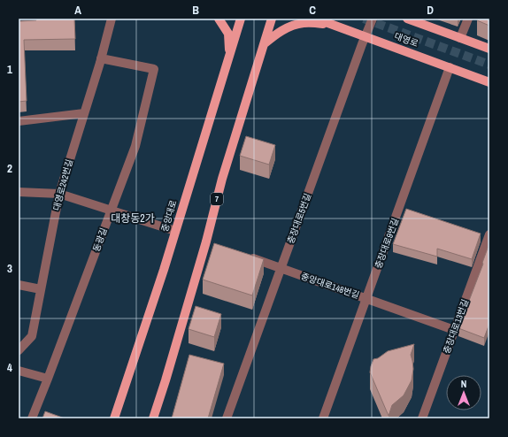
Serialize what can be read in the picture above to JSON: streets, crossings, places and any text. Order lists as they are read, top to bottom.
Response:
{
  "streets": {
    "main road": ["대영로", "7", "중앙대로"],
    "street": [
      "대영로242번길",
      "충장대로5번길",
      "동광길",
      "충장대로9번길",
      "중앙대로148번길",
      "충장대로13번길"
    ]
  },
  "crossings": [
    ["대영로", "충장대로5번길"],
    ["대영로", "충장대로9번길"],
    ["대영로242번길", "동광길"],
    ["충장대로5번길", "중앙대로148번길"],
    ["충장대로9번길", "중앙대로148번길"],
    ["중앙대로148번길", "충장대로13번길"]
  ],
  "districts": ["대창동2가"],
  "north": "top",
  "grid": {
    "columns": [
      "A",
      "B",
      "C",
      "D"
    ],
    "rows": [
      "1",
      "2",
      "3",
      "4"
    ]
  }
}
